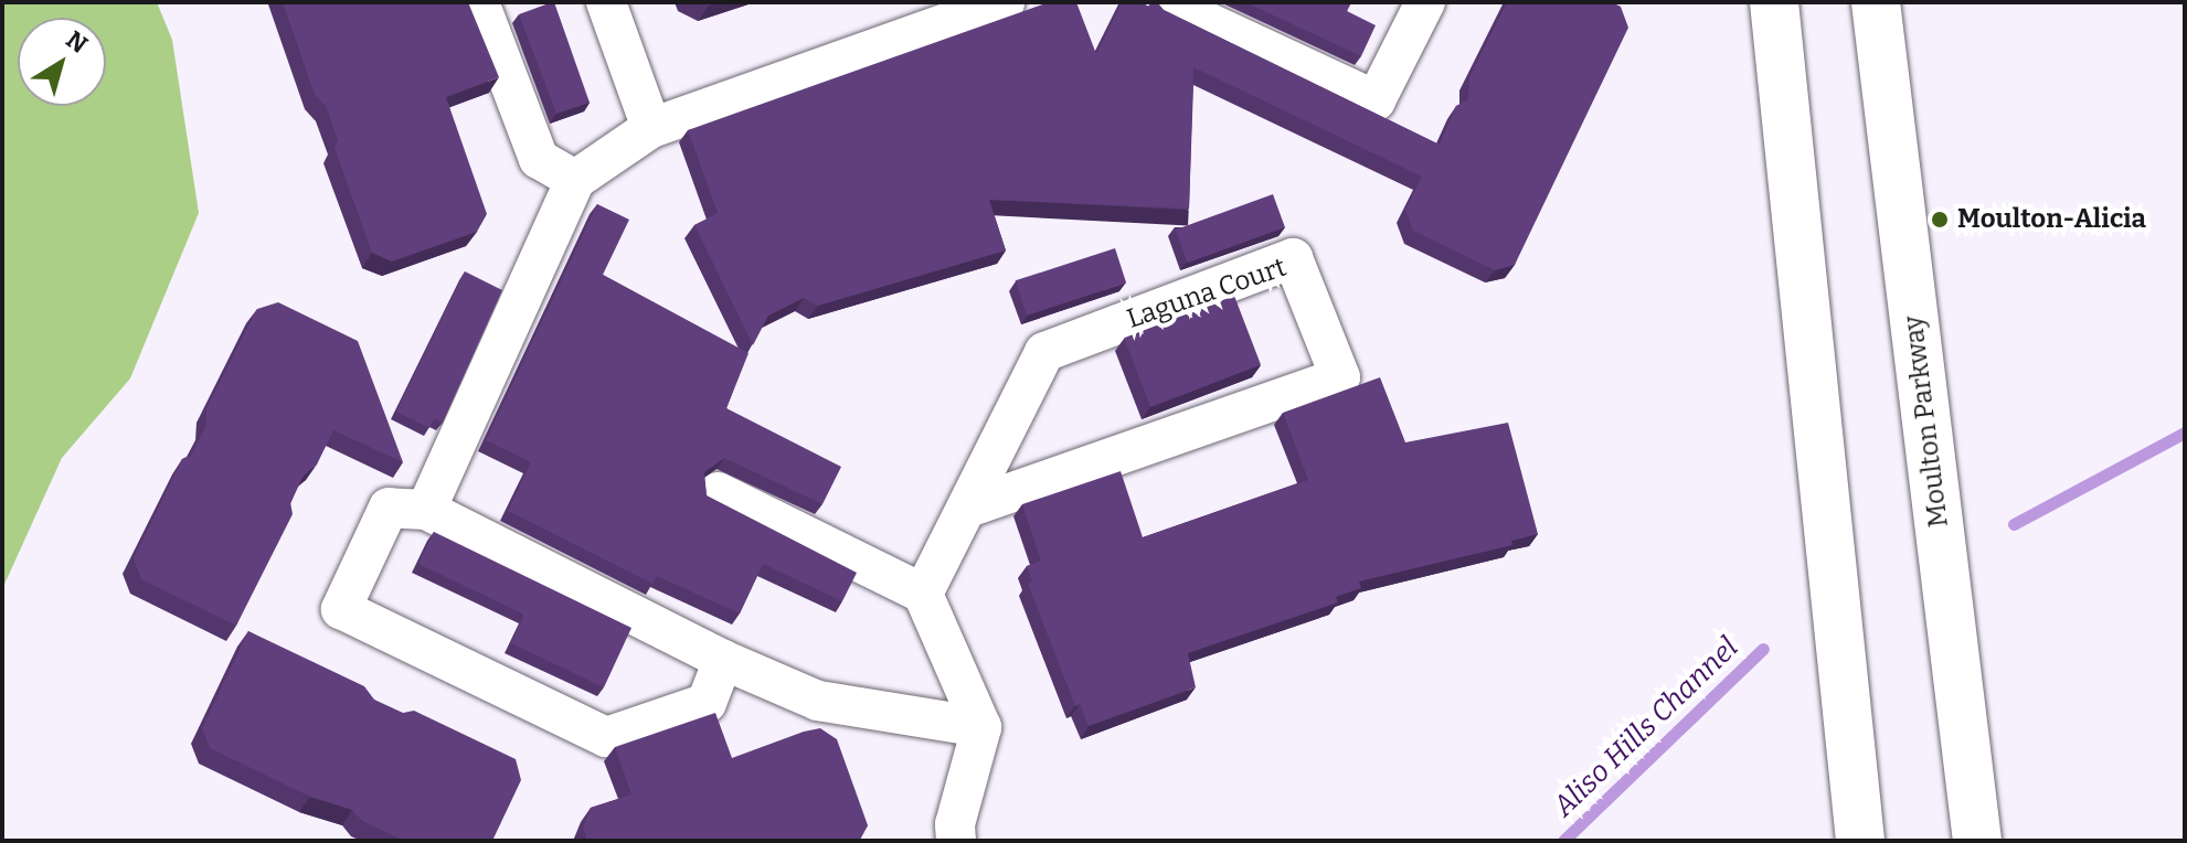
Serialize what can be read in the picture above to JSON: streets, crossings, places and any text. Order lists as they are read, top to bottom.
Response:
{
  "streets": {
    "main road": ["Moulton Parkway"],
    "street": ["Laguna Court"]
  },
  "water": ["Aliso Hills Channel"],
  "places": ["Moulton-Alicia"],
  "north": "top right"
}
